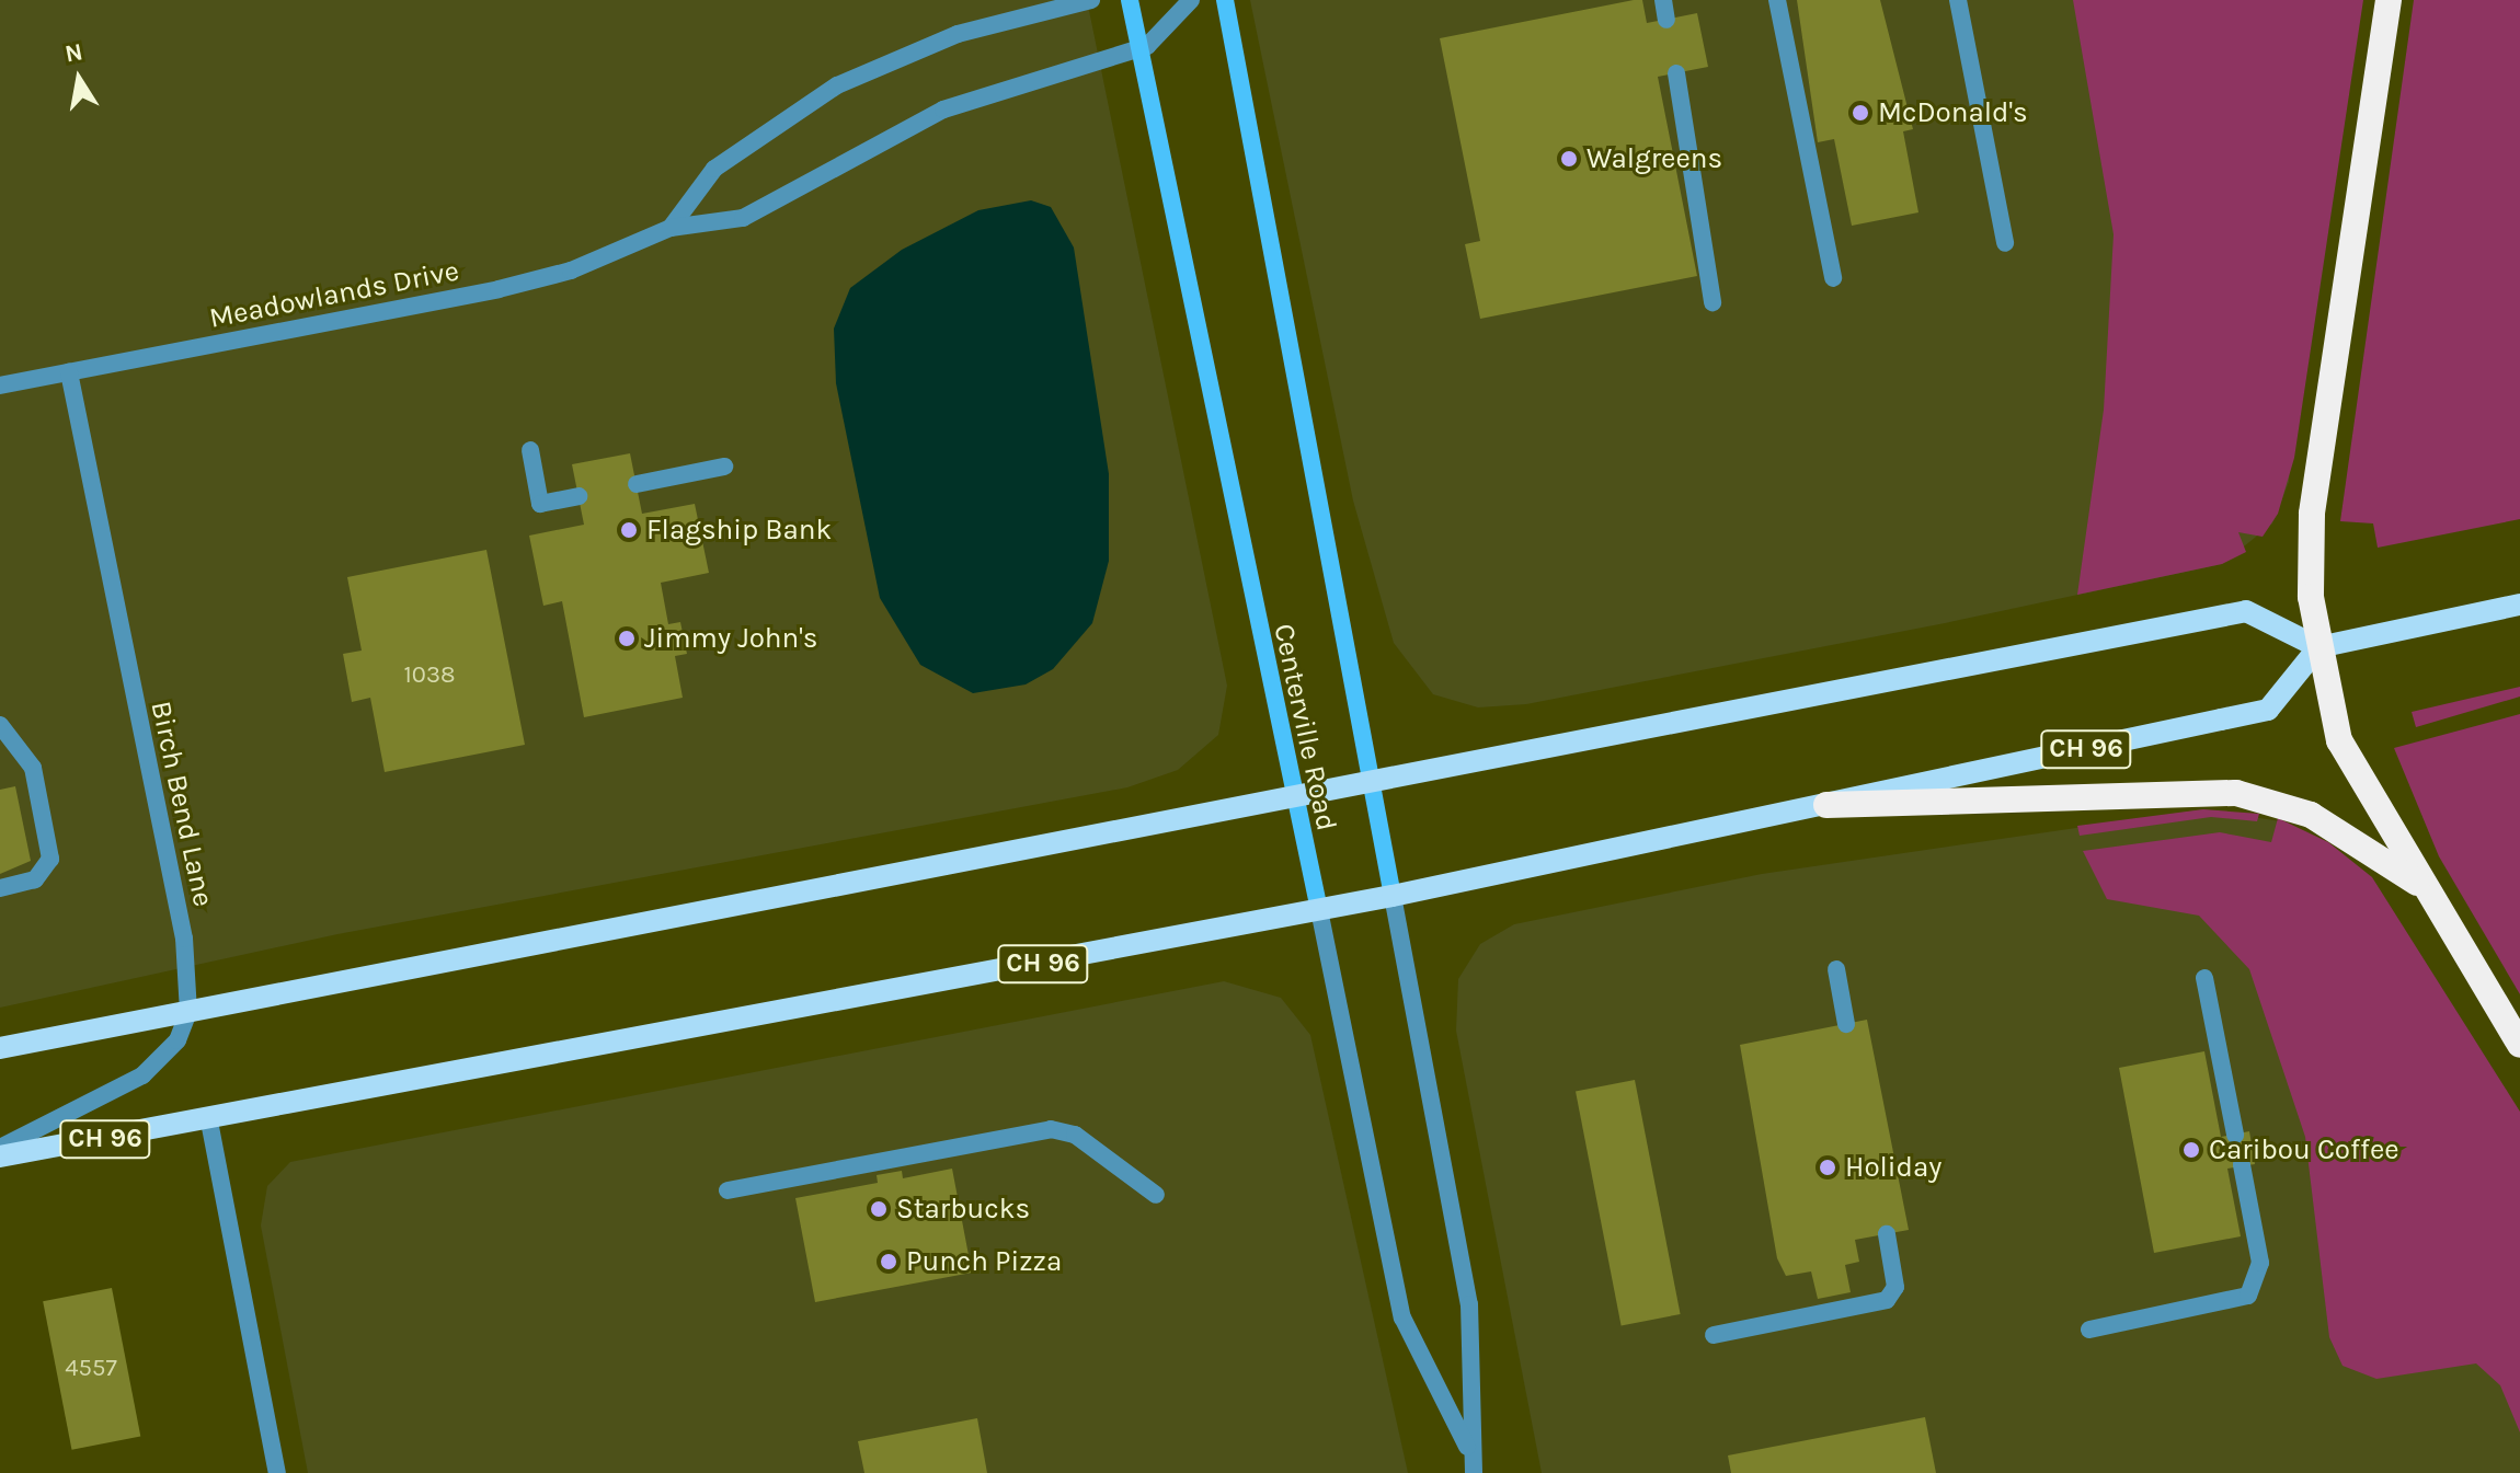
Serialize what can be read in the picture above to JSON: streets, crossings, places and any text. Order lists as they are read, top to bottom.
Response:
{
  "streets": {
    "main road": ["Centerville Road", "CH 96"],
    "street": ["Meadowlands Drive", "Birch Bend Lane"]
  },
  "crossings": [
    ["Meadowlands Drive", "Centerville Road"],
    ["Meadowlands Drive", "Birch Bend Lane"],
    ["Centerville Road", "CH 96"]
  ],
  "places": [
    "McDonald's",
    "Walgreens",
    "Flagship Bank",
    "Jimmy John's",
    "Caribou Coffee",
    "Holiday",
    "Starbucks",
    "Punch Pizza"
  ],
  "house_numbers": ["1038", "4557"],
  "north": "top"
}
